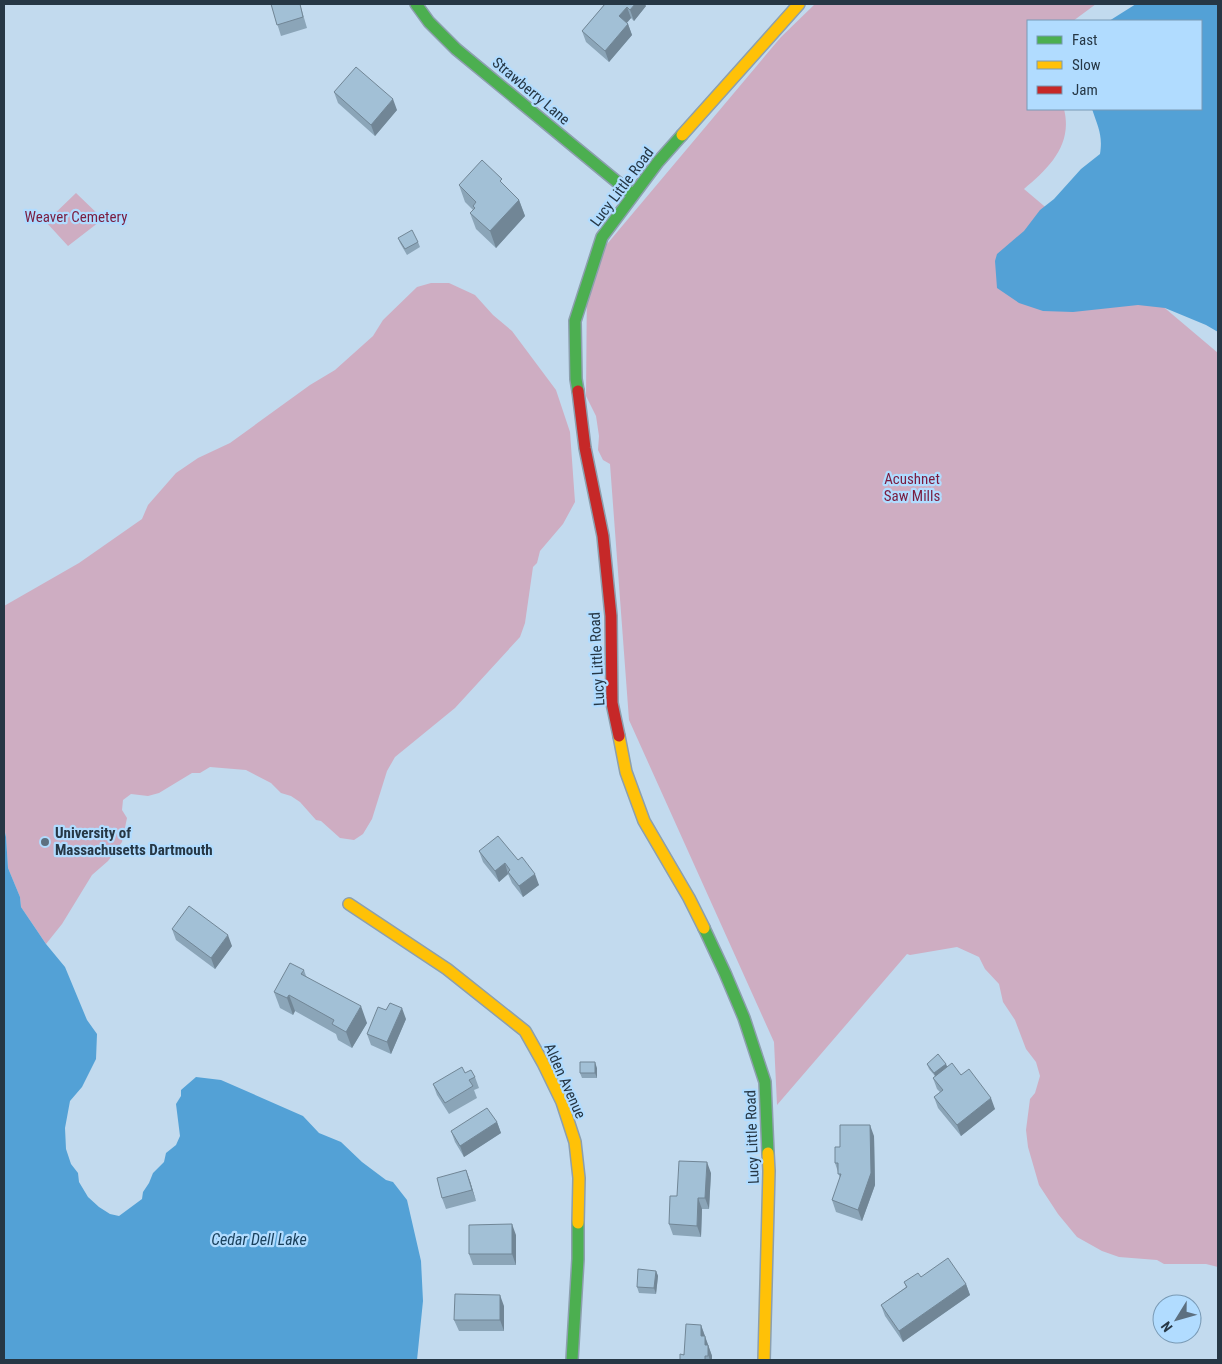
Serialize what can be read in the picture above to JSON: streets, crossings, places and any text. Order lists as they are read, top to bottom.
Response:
{
  "streets": {
    "street": ["Strawberry Lane", "Lucy Little Road", "Alden Avenue"]
  },
  "crossings": [
    ["Strawberry Lane", "Lucy Little Road"]
  ],
  "water": ["Cedar Dell Lake"],
  "parks": ["Weaver Cemetery", "Acushnet Saw Mills"],
  "places": ["University of Massachusetts Dartmouth"],
  "legend": ["Fast", "Slow", "Jam"],
  "north": "bottom left"
}
